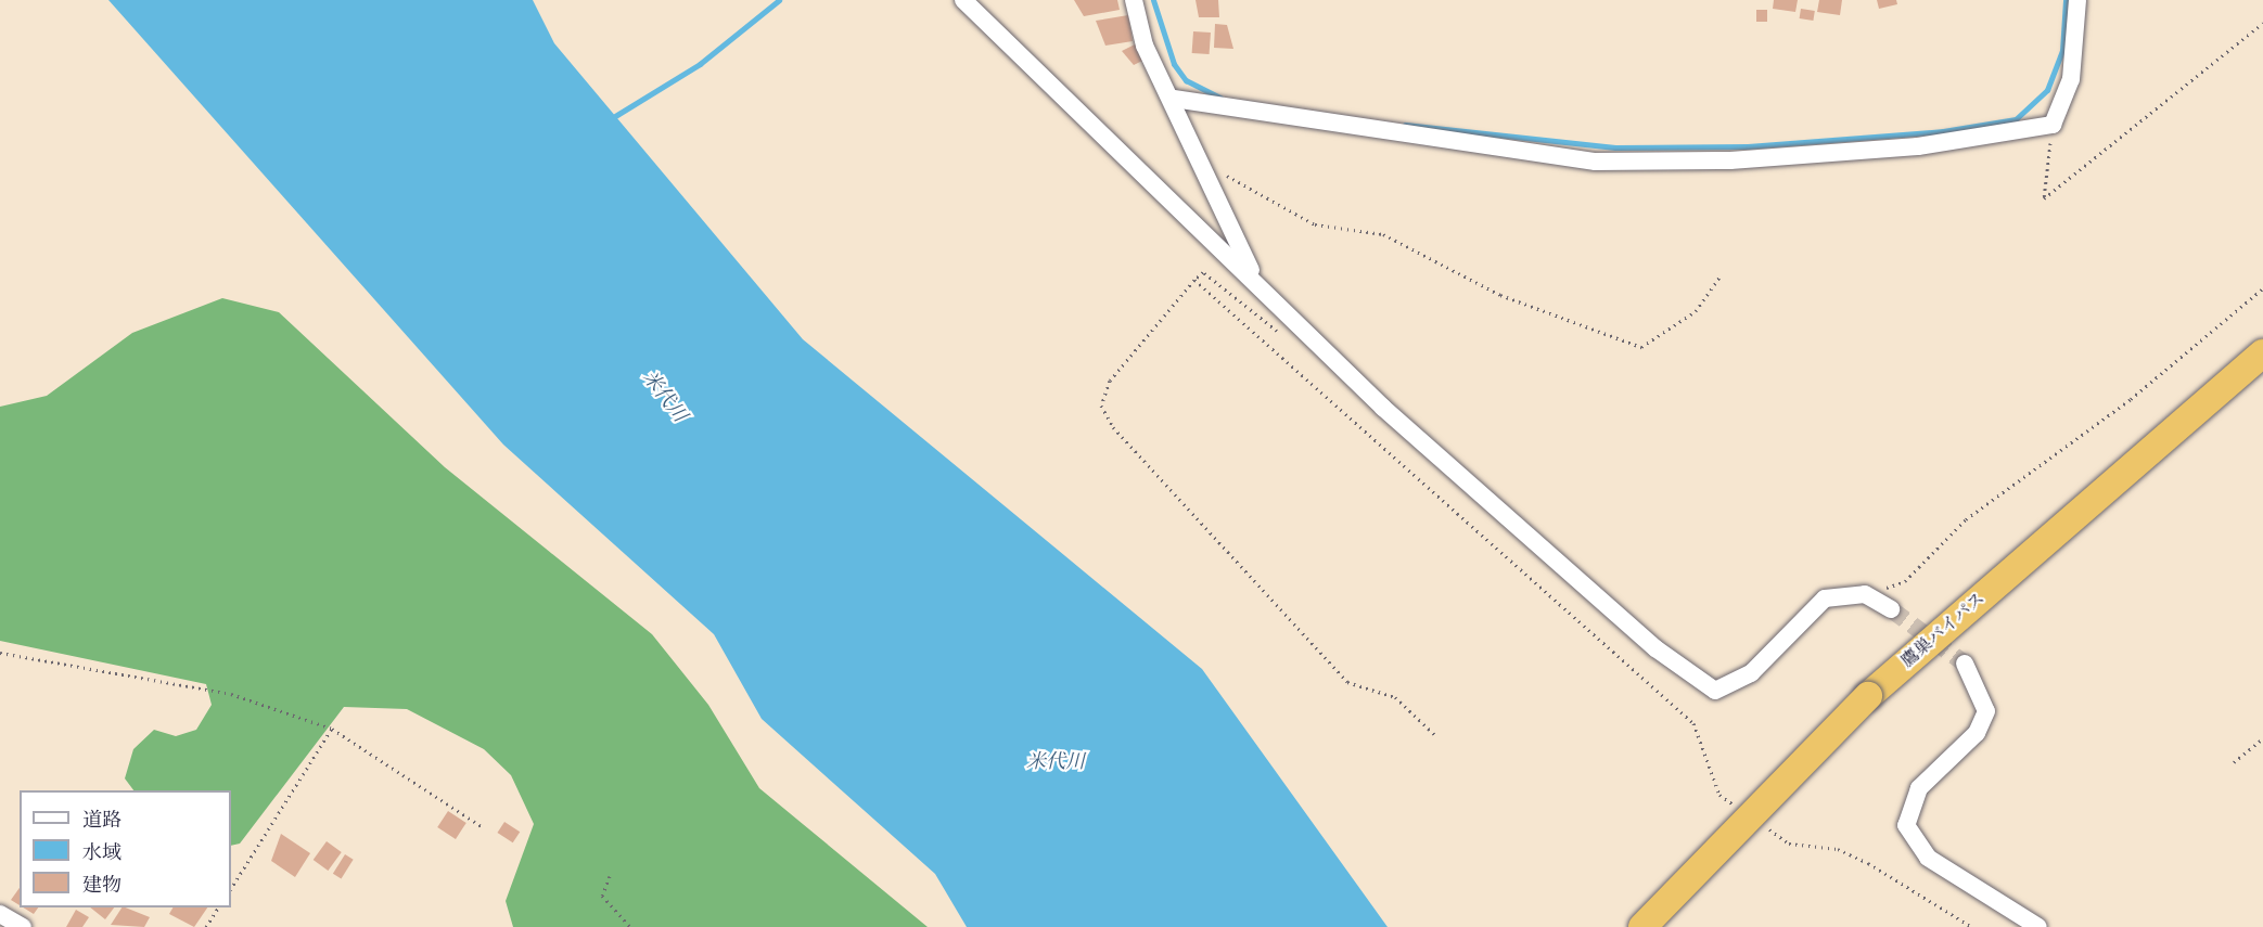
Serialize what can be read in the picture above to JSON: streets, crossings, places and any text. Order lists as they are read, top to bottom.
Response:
{
  "streets": {
    "highway": ["鷹巣バイパス"]
  },
  "water": ["米代川"],
  "legend": ["道路", "水域", "建物"]
}
